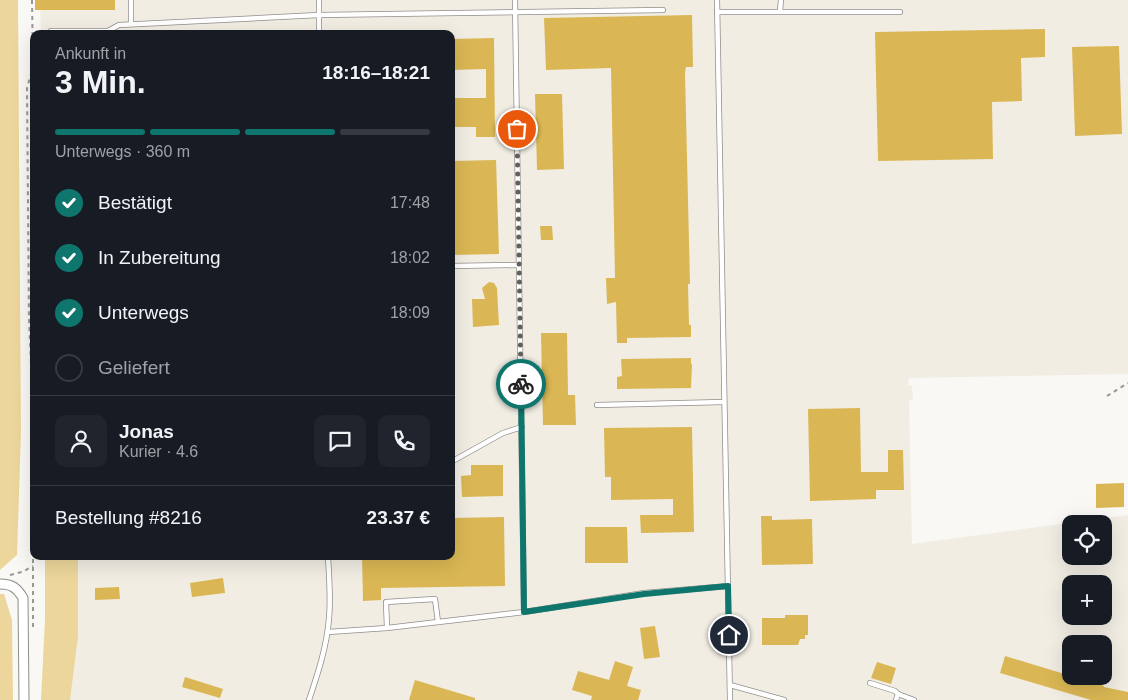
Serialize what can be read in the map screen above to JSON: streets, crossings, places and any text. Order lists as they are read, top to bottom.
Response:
{
  "page": {
    "heading": ["3 Min.", "Ankunft in", "18:16–18:21"],
    "panel": [
      "Jonas",
      "Kurier · 4.6",
      "Bestellung #8216",
      "23.37 €"
    ],
    "bar": "Unterwegs · 360 m",
    "list": [
      ["Bestätigt", "17:48"],
      ["In Zubereitung", "18:02"],
      ["Unterwegs", "18:09"],
      "Geliefert"
    ],
    "map_buttons": ["+", "−"]
  }
}
